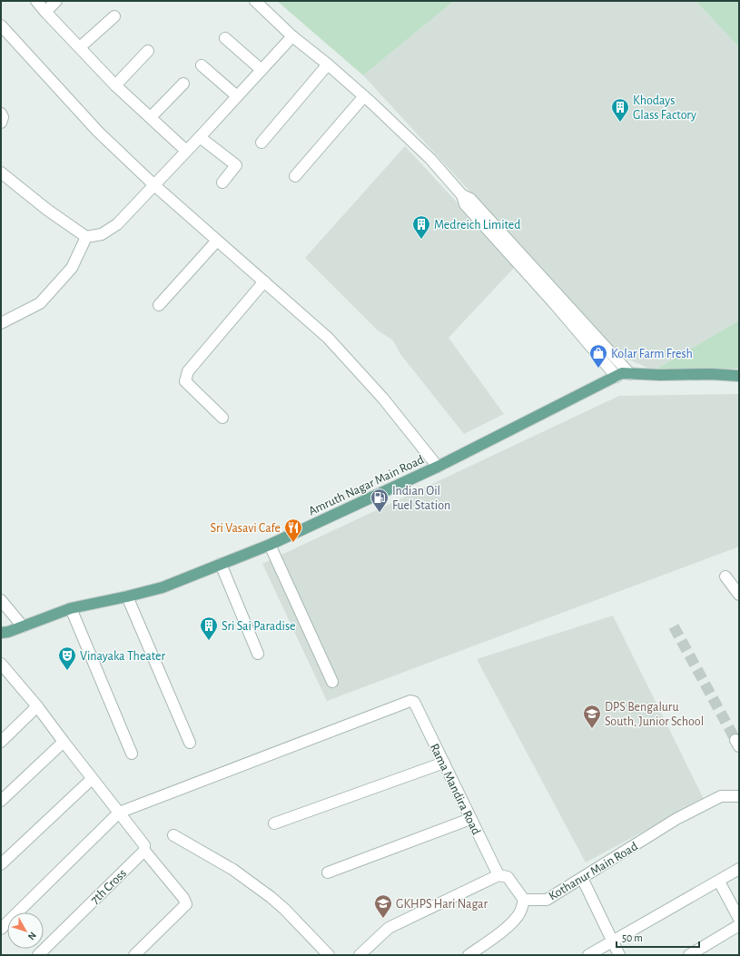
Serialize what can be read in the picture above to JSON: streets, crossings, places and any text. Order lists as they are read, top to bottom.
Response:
{
  "streets": {
    "main road": ["Amruth Nagar Main Road"],
    "street": ["Rama Mandira Road", "Kothanur Main Road", "7th Cross"]
  },
  "places": {
    "building": ["Khodays Glass Factory", "Medreich Limited", "Sri Sai Paradise"],
    "shop": ["Kolar Farm Fresh"],
    "fuel station": ["Indian Oil Fuel Station"],
    "restaurant": ["Sri Vasavi Cafe"],
    "theatre": ["Vinayaka Theater"],
    "school or university": ["DPS Bengaluru South, Junior School", "GKHPS Hari Nagar"]
  },
  "scale_bar": "50 m",
  "north": "bottom right"
}
